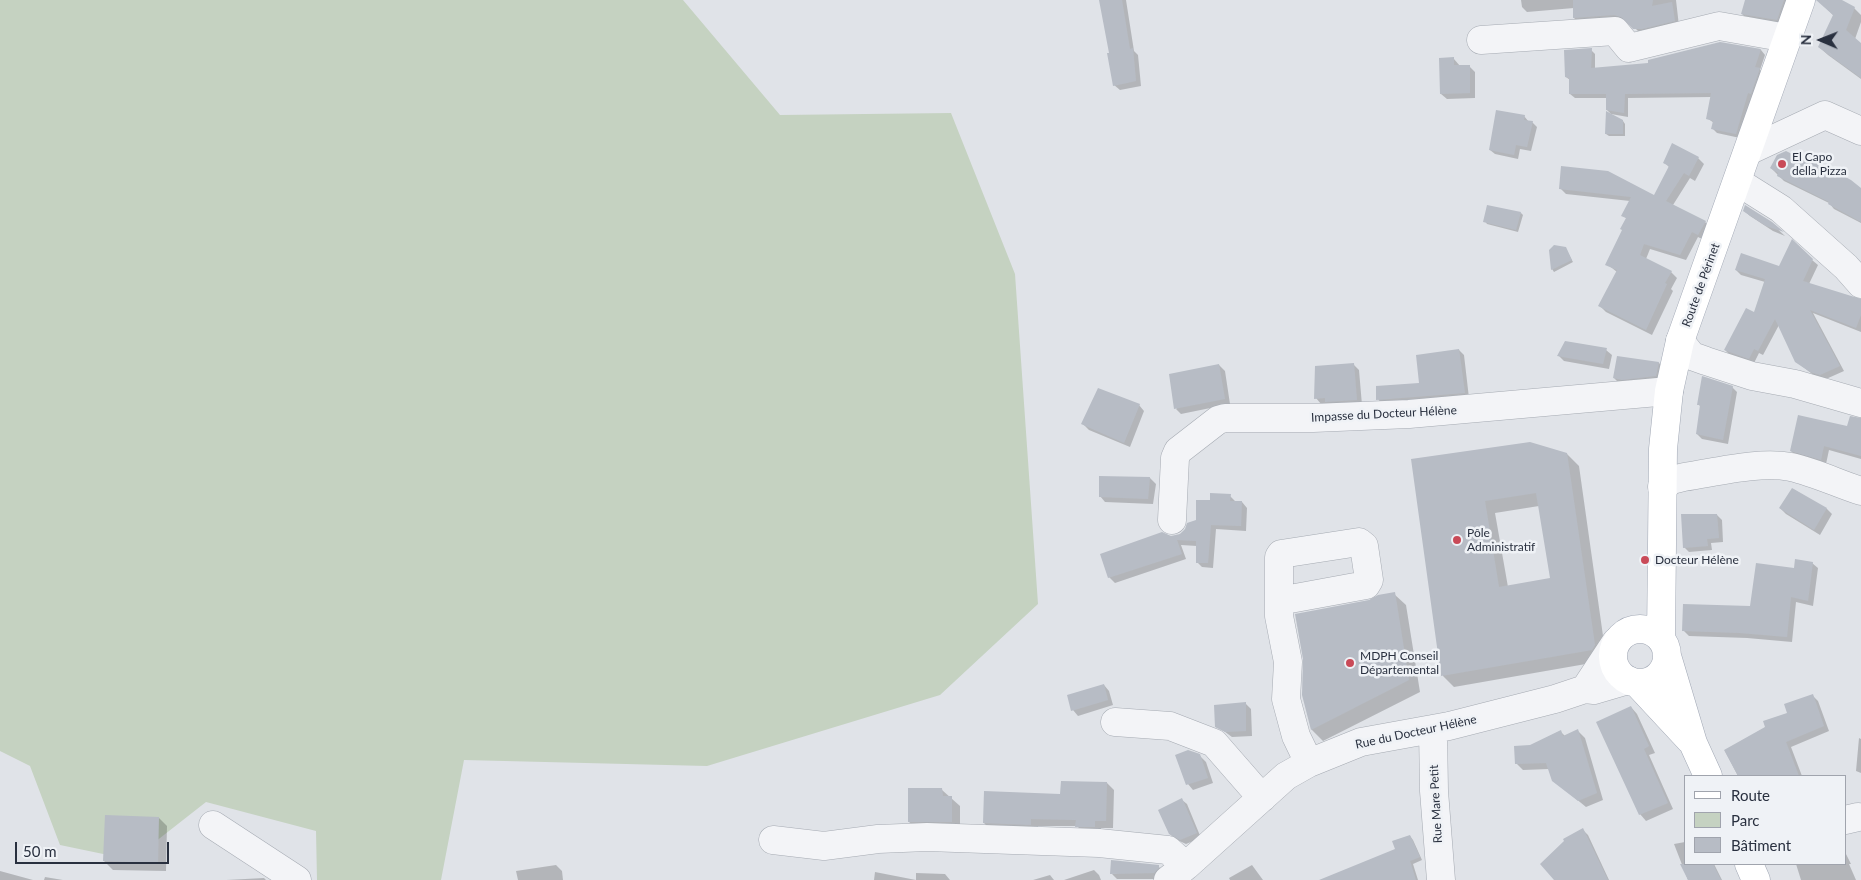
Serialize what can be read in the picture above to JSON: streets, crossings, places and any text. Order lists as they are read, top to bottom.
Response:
{
  "streets": {
    "main road": ["Route de Périnet"],
    "street": ["Impasse du Docteur Hélène", "Rue du Docteur Hélène", "Rue Mare Petit"]
  },
  "crossings": [
    ["Route de Périnet", "Impasse du Docteur Hélène"],
    ["Route de Périnet", "Rue du Docteur Hélène"],
    ["Rue du Docteur Hélène", "Rue Mare Petit"]
  ],
  "places": [
    "El Capo della Pizza",
    "Pôle Administratif",
    "Docteur Hélène",
    "MDPH Conseil Départemental"
  ],
  "legend": ["Route", "Parc", "Bâtiment"],
  "scale_bar": "50 m",
  "north": "left"
}
